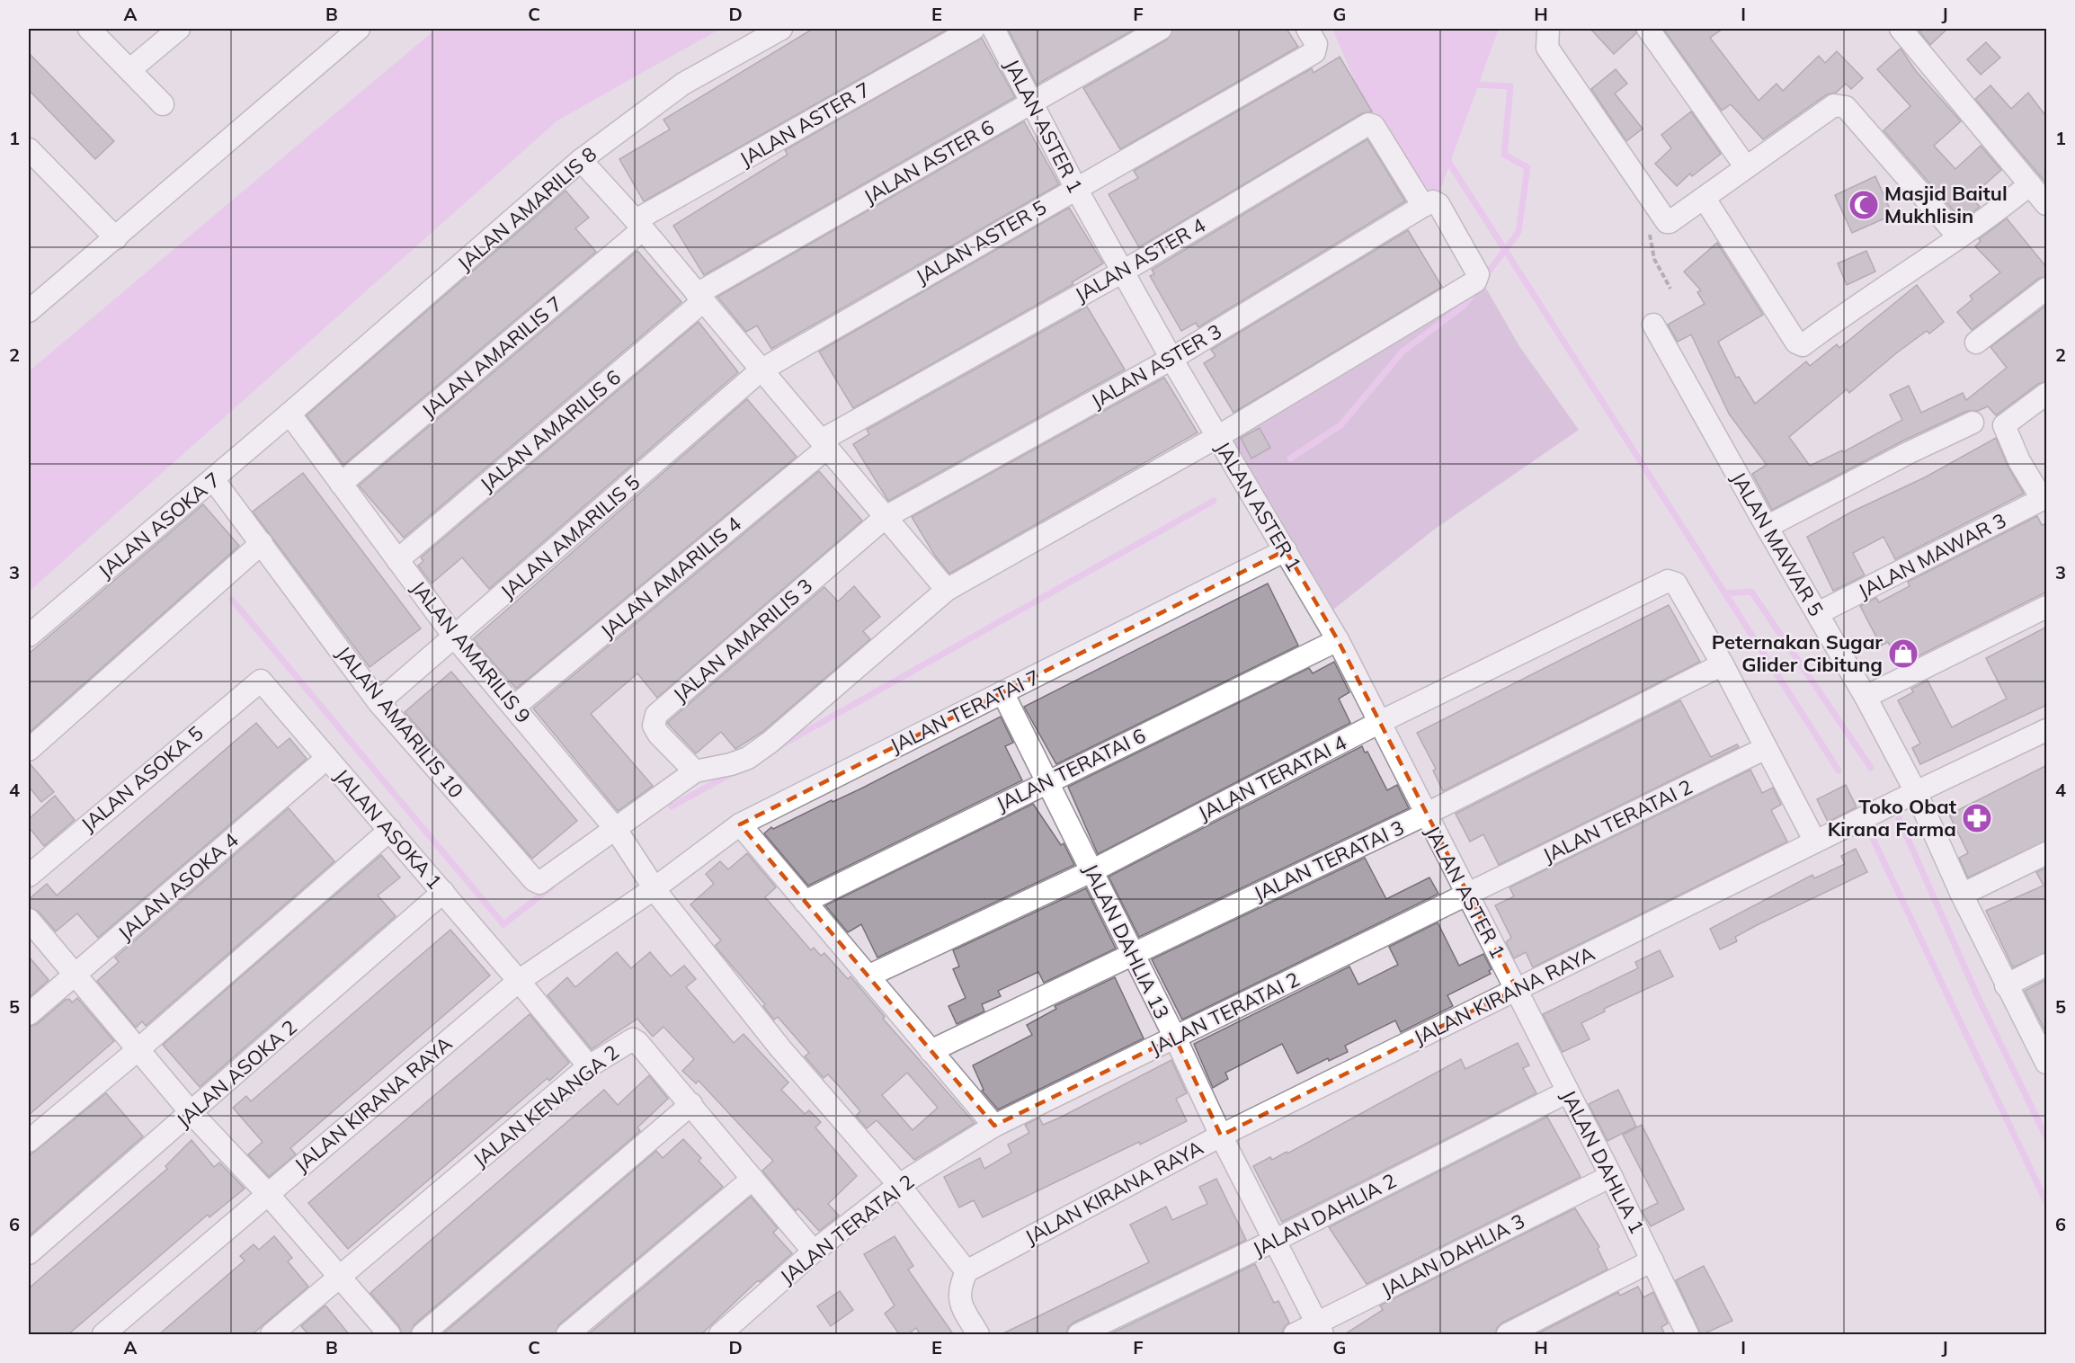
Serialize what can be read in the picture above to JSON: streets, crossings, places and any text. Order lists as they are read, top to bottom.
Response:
{
  "streets": {
    "street": [
      "JALAN ASTER 7",
      "JALAN ASTER 1",
      "JALAN ASTER 6",
      "JALAN AMARILIS 8",
      "JALAN ASTER 5",
      "JALAN ASTER 4",
      "JALAN AMARILIS 7",
      "JALAN ASTER 3",
      "JALAN AMARILIS 6",
      "JALAN ASOKA 7",
      "JALAN AMARILIS 5",
      "JALAN MAWAR 5",
      "JALAN MAWAR 3",
      "JALAN AMARILIS 4",
      "JALAN AMARILIS 3",
      "JALAN AMARILIS 9",
      "JALAN TERATAI 7",
      "JALAN AMARILIS 10",
      "JALAN TERATAI 6",
      "JALAN TERATAI 4",
      "JALAN ASOKA 5",
      "JALAN TERATAI 2",
      "JALAN ASOKA 1",
      "JALAN TERATAI 3",
      "JALAN ASOKA 4",
      "JALAN DAHLIA 13",
      "JALAN KIRANA RAYA",
      "JALAN ASOKA 2",
      "JALAN KENANGA 2",
      "JALAN DAHLIA 1",
      "JALAN DAHLIA 2",
      "JALAN DAHLIA 3"
    ]
  },
  "crossings": [
    ["JALAN ASTER 7", "JALAN AMARILIS 7"],
    ["JALAN ASTER 1", "JALAN ASTER 6"],
    ["JALAN ASTER 1", "JALAN ASTER 5"],
    ["JALAN ASTER 1", "JALAN ASTER 4"],
    ["JALAN ASTER 1", "JALAN ASTER 3"],
    ["JALAN ASTER 1", "JALAN TERATAI 7"],
    ["JALAN ASTER 1", "JALAN TERATAI 6"],
    ["JALAN ASTER 1", "JALAN TERATAI 4"],
    ["JALAN ASTER 1", "JALAN TERATAI 2"],
    ["JALAN ASTER 1", "JALAN TERATAI 3"],
    ["JALAN ASTER 1", "JALAN KIRANA RAYA"],
    ["JALAN ASTER 1", "JALAN DAHLIA 1"],
    ["JALAN ASTER 6", "JALAN AMARILIS 6"],
    ["JALAN AMARILIS 8", "JALAN ASOKA 7"],
    ["JALAN AMARILIS 8", "JALAN AMARILIS 9"],
    ["JALAN ASTER 5", "JALAN AMARILIS 5"],
    ["JALAN ASTER 4", "JALAN ASTER 3"],
    ["JALAN ASTER 4", "JALAN AMARILIS 4"],
    ["JALAN AMARILIS 7", "JALAN AMARILIS 9"],
    ["JALAN ASTER 3", "JALAN AMARILIS 3"],
    ["JALAN AMARILIS 6", "JALAN AMARILIS 9"],
    ["JALAN ASOKA 7", "JALAN AMARILIS 9"],
    ["JALAN ASOKA 7", "JALAN AMARILIS 10"],
    ["JALAN AMARILIS 5", "JALAN AMARILIS 9"],
    ["JALAN AMARILIS 5", "JALAN AMARILIS 10"],
    ["JALAN MAWAR 5", "JALAN MAWAR 3"],
    ["JALAN MAWAR 5", "JALAN KIRANA RAYA"],
    ["JALAN AMARILIS 4", "JALAN AMARILIS 9"],
    ["JALAN AMARILIS 9", "JALAN TERATAI 7"],
    ["JALAN AMARILIS 9", "JALAN AMARILIS 10"],
    ["JALAN AMARILIS 9", "JALAN TERATAI 2"],
    ["JALAN AMARILIS 9", "JALAN KIRANA RAYA"],
    ["JALAN TERATAI 7", "JALAN DAHLIA 13"],
    ["JALAN TERATAI 7", "JALAN KIRANA RAYA"],
    ["JALAN TERATAI 6", "JALAN DAHLIA 13"],
    ["JALAN TERATAI 4", "JALAN TERATAI 3"],
    ["JALAN TERATAI 4", "JALAN DAHLIA 13"],
    ["JALAN ASOKA 5", "JALAN ASOKA 1"],
    ["JALAN TERATAI 2", "JALAN DAHLIA 13"],
    ["JALAN TERATAI 2", "JALAN KENANGA 2"],
    ["JALAN ASOKA 1", "JALAN ASOKA 4"],
    ["JALAN ASOKA 1", "JALAN KIRANA RAYA"],
    ["JALAN ASOKA 1", "JALAN ASOKA 2"],
    ["JALAN ASOKA 1", "JALAN KENANGA 2"],
    ["JALAN TERATAI 3", "JALAN DAHLIA 13"],
    ["JALAN DAHLIA 13", "JALAN KIRANA RAYA"],
    ["JALAN DAHLIA 13", "JALAN DAHLIA 2"],
    ["JALAN DAHLIA 13", "JALAN DAHLIA 3"],
    ["JALAN KIRANA RAYA", "JALAN DAHLIA 1"],
    ["JALAN DAHLIA 1", "JALAN DAHLIA 2"],
    ["JALAN DAHLIA 1", "JALAN DAHLIA 3"]
  ],
  "places": {
    "mosque": ["Masjid Baitul Mukhlisin"],
    "shop": ["Peternakan Sugar Glider Cibitung"],
    "pharmacy": ["Toko Obat Kirana Farma"]
  },
  "grid": {
    "columns": [
      "A",
      "B",
      "C",
      "D",
      "E",
      "F",
      "G",
      "H",
      "I",
      "J"
    ],
    "rows": [
      "1",
      "2",
      "3",
      "4",
      "5",
      "6"
    ]
  }
}
